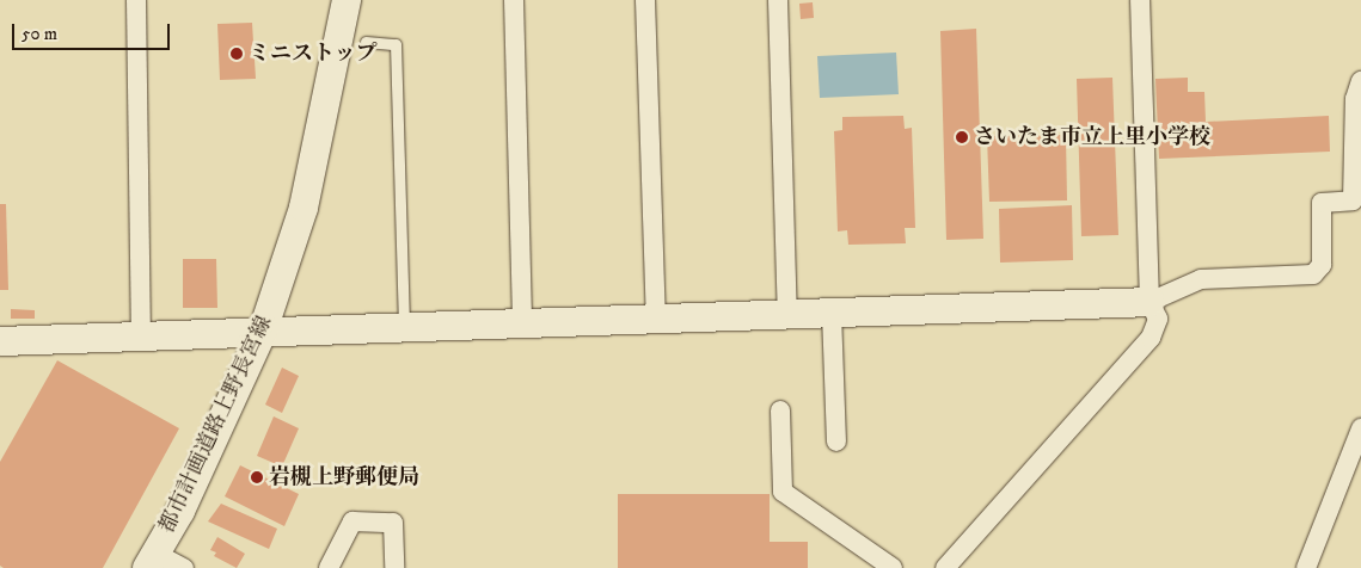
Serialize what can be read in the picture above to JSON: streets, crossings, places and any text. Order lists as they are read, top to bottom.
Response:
{
  "streets": {
    "street": ["都市計画道路上野長宮線"]
  },
  "places": ["ミニストップ", "さいたま市立上里小学校", "岩槻上野郵便局"],
  "scale_bar": "50 m"
}
